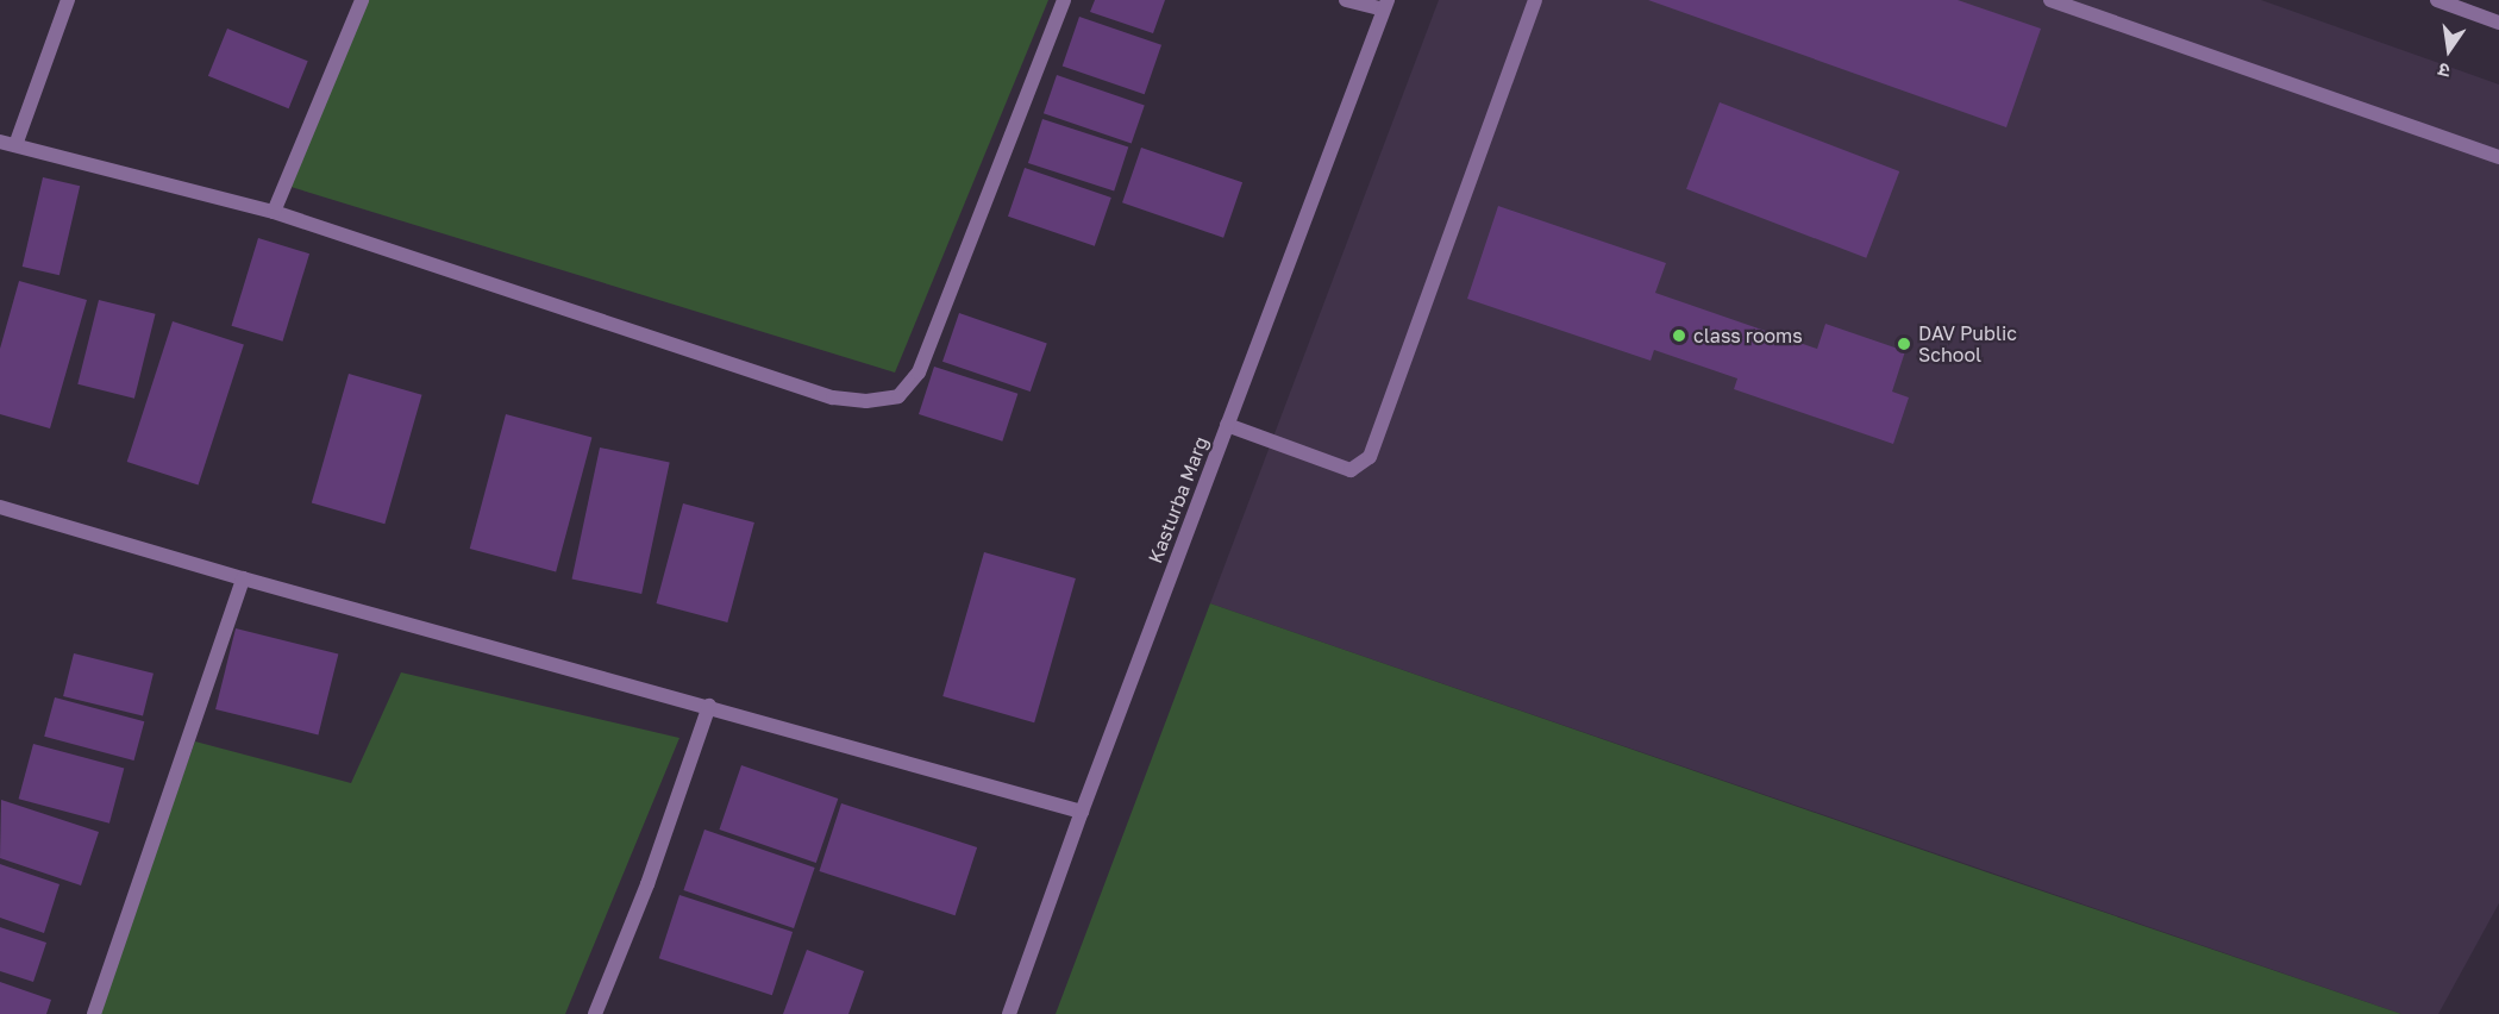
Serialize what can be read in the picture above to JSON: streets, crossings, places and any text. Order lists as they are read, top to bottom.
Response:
{
  "streets": {
    "street": ["Kasturba Marg"]
  },
  "places": ["class rooms", "DAV Public School"],
  "north": "bottom"
}
